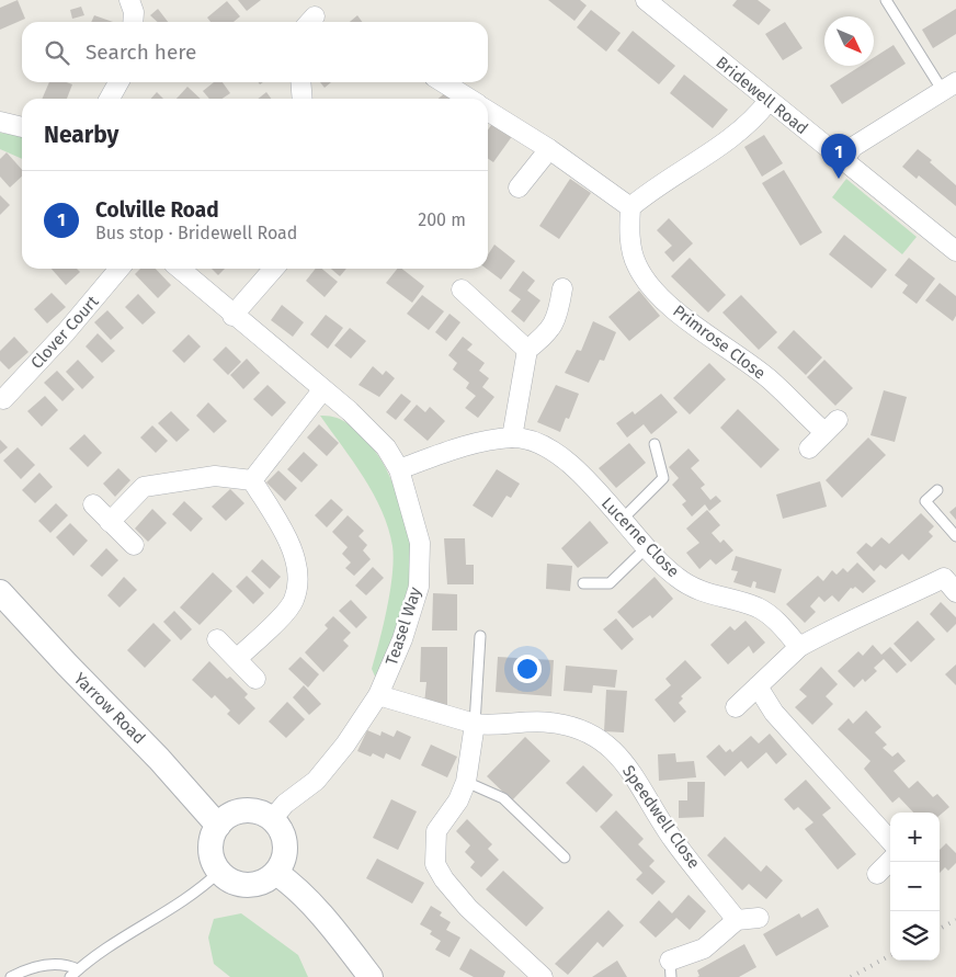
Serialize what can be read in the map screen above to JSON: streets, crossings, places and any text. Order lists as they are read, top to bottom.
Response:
{
  "streets": {
    "street": [
      "Bridewell Road",
      "Clover Court",
      "Primrose Close",
      "Lucerne Close",
      "Teasel Way",
      "Yarrow Road",
      "Speedwell Close"
    ]
  },
  "crossings": [
    ["Lucerne Close", "Teasel Way"],
    ["Teasel Way", "Yarrow Road"],
    ["Teasel Way", "Speedwell Close"]
  ],
  "north": "bottom right",
  "page": {
    "search": "Search here",
    "heading": "Nearby",
    "pins": "1",
    "list": [
      {
        "mark": "1",
        "name": "Colville Road",
        "note": "Bus stop · Bridewell Road",
        "value": "200 m"
      }
    ],
    "map_buttons": ["+", "−"]
  }
}
